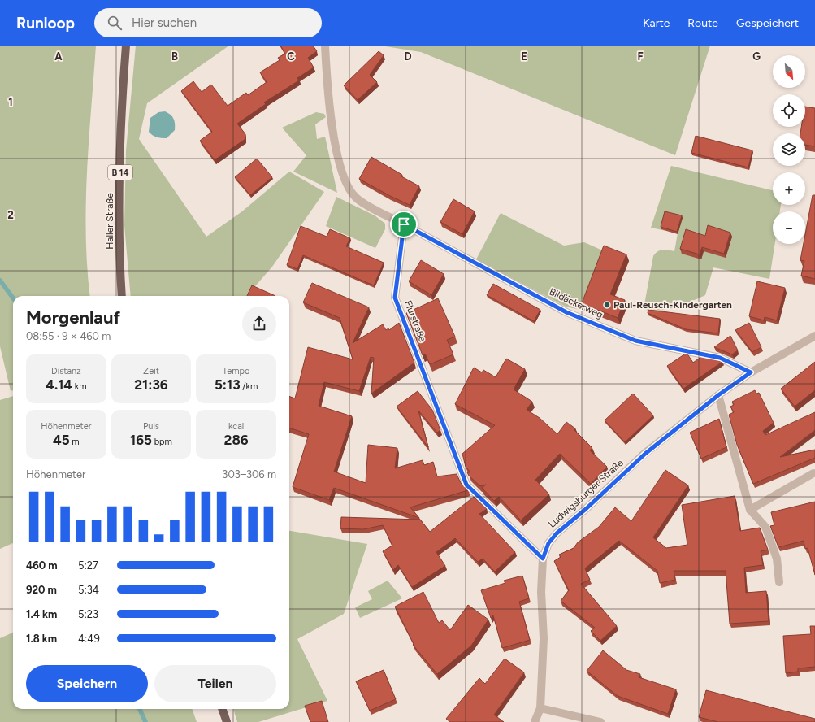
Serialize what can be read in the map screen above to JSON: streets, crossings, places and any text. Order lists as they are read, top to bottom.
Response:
{
  "streets": {
    "main road": ["B 14", "Haller Straße"],
    "street": ["Bildäckerweg", "Flurstraße", "Ludwigsburger Straße"]
  },
  "crossings": [
    ["Bildäckerweg", "Flurstraße"],
    ["Bildäckerweg", "Ludwigsburger Straße"],
    ["Flurstraße", "Ludwigsburger Straße"]
  ],
  "places": ["Paul-Reusch-Kindergarten"],
  "north": "bottom right",
  "page": {
    "header": "Runloop",
    "search": "Hier suchen",
    "nav": ["Karte", "Route", "Gespeichert"],
    "map_buttons": ["+", "−"],
    "heading": ["Morgenlauf", "08:55 · 9 × 460 m"],
    "stats": [
      ["Distanz", "4.14 km"],
      ["Zeit", "21:36"],
      ["Tempo", "5:13 /km"],
      ["Höhenmeter", "45 m"],
      ["Puls", "165 bpm"],
      ["kcal", "286"]
    ],
    "chart": ["Höhenmeter", "303–306 m"],
    "list": [
      {
        "name": "460 m",
        "note": "5:27"
      },
      {
        "name": "920 m",
        "note": "5:34"
      },
      {
        "name": "1.4 km",
        "note": "5:23"
      },
      {
        "name": "1.8 km",
        "note": "4:49"
      }
    ],
    "buttons": ["Speichern", "Teilen"]
  },
  "grid": {
    "columns": [
      "A",
      "B",
      "C",
      "D",
      "E",
      "F",
      "G"
    ],
    "rows": ["1", "2"]
  }
}
